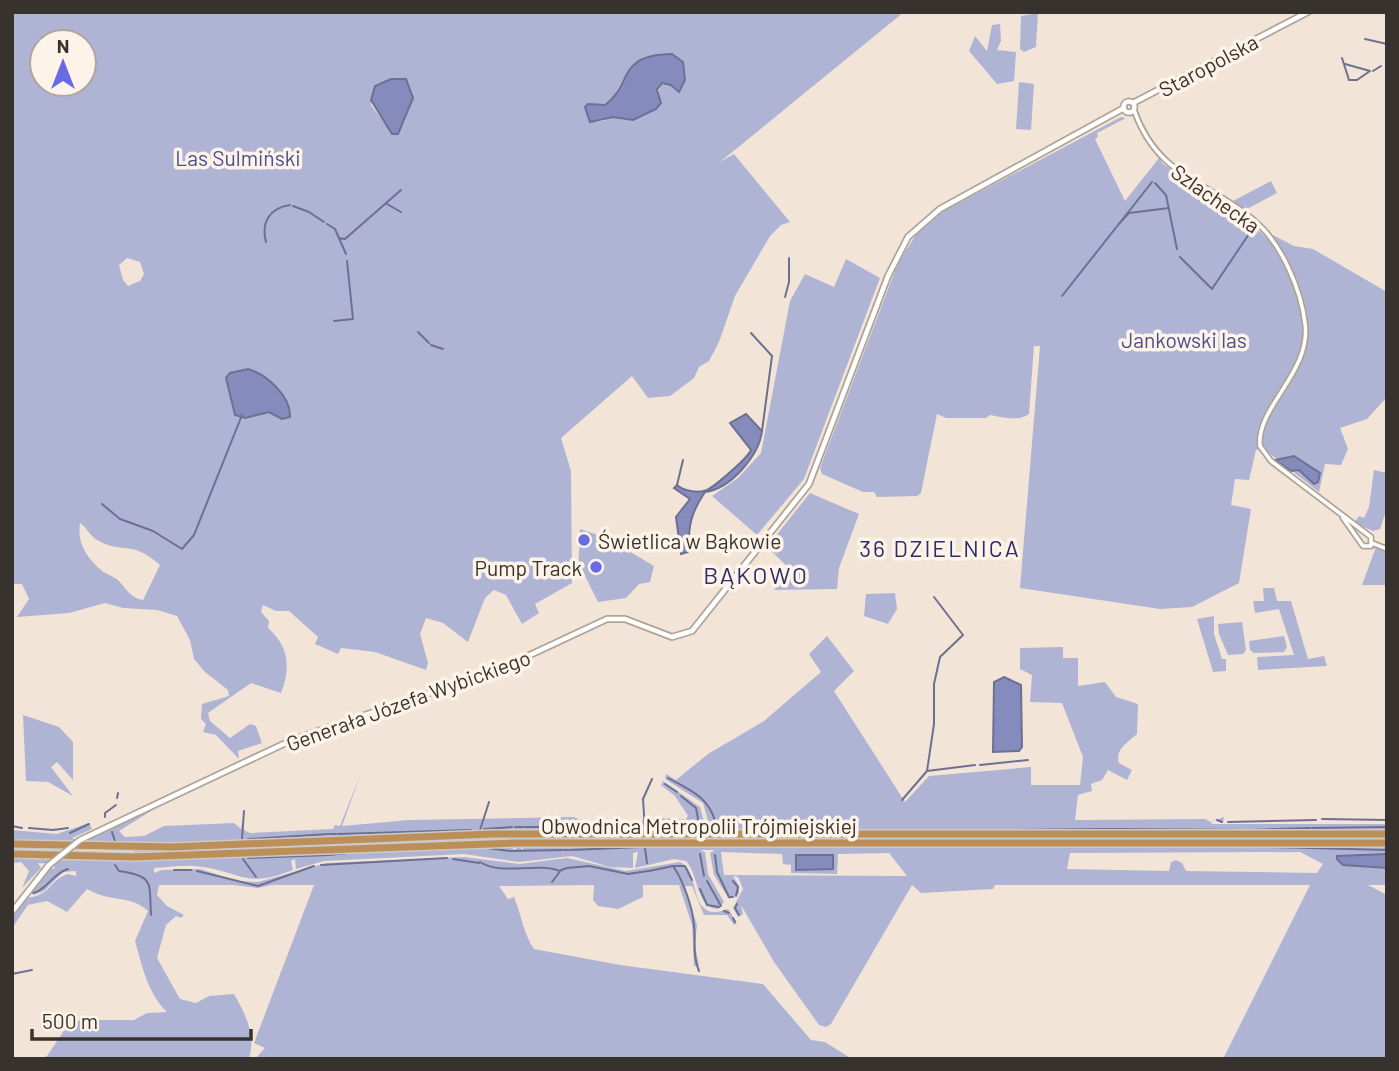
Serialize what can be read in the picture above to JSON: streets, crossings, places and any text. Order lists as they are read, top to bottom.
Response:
{
  "streets": {
    "highway": ["Obwodnica Metropolii Trójmiejskiej"],
    "main road": ["Staropolska", "Generała Józefa Wybickiego"],
    "street": ["Szlachecka"]
  },
  "crossings": [
    ["Staropolska", "Szlachecka"],
    ["Staropolska", "Generała Józefa Wybickiego"],
    ["Szlachecka", "Generała Józefa Wybickiego"]
  ],
  "districts": ["36 DZIELNICA", "BĄKOWO"],
  "parks": ["Las Sulmiński", "Jankowski las"],
  "places": ["Świetlica w Bąkowie", "Pump Track"],
  "scale_bar": "500 m",
  "north": "top"
}
